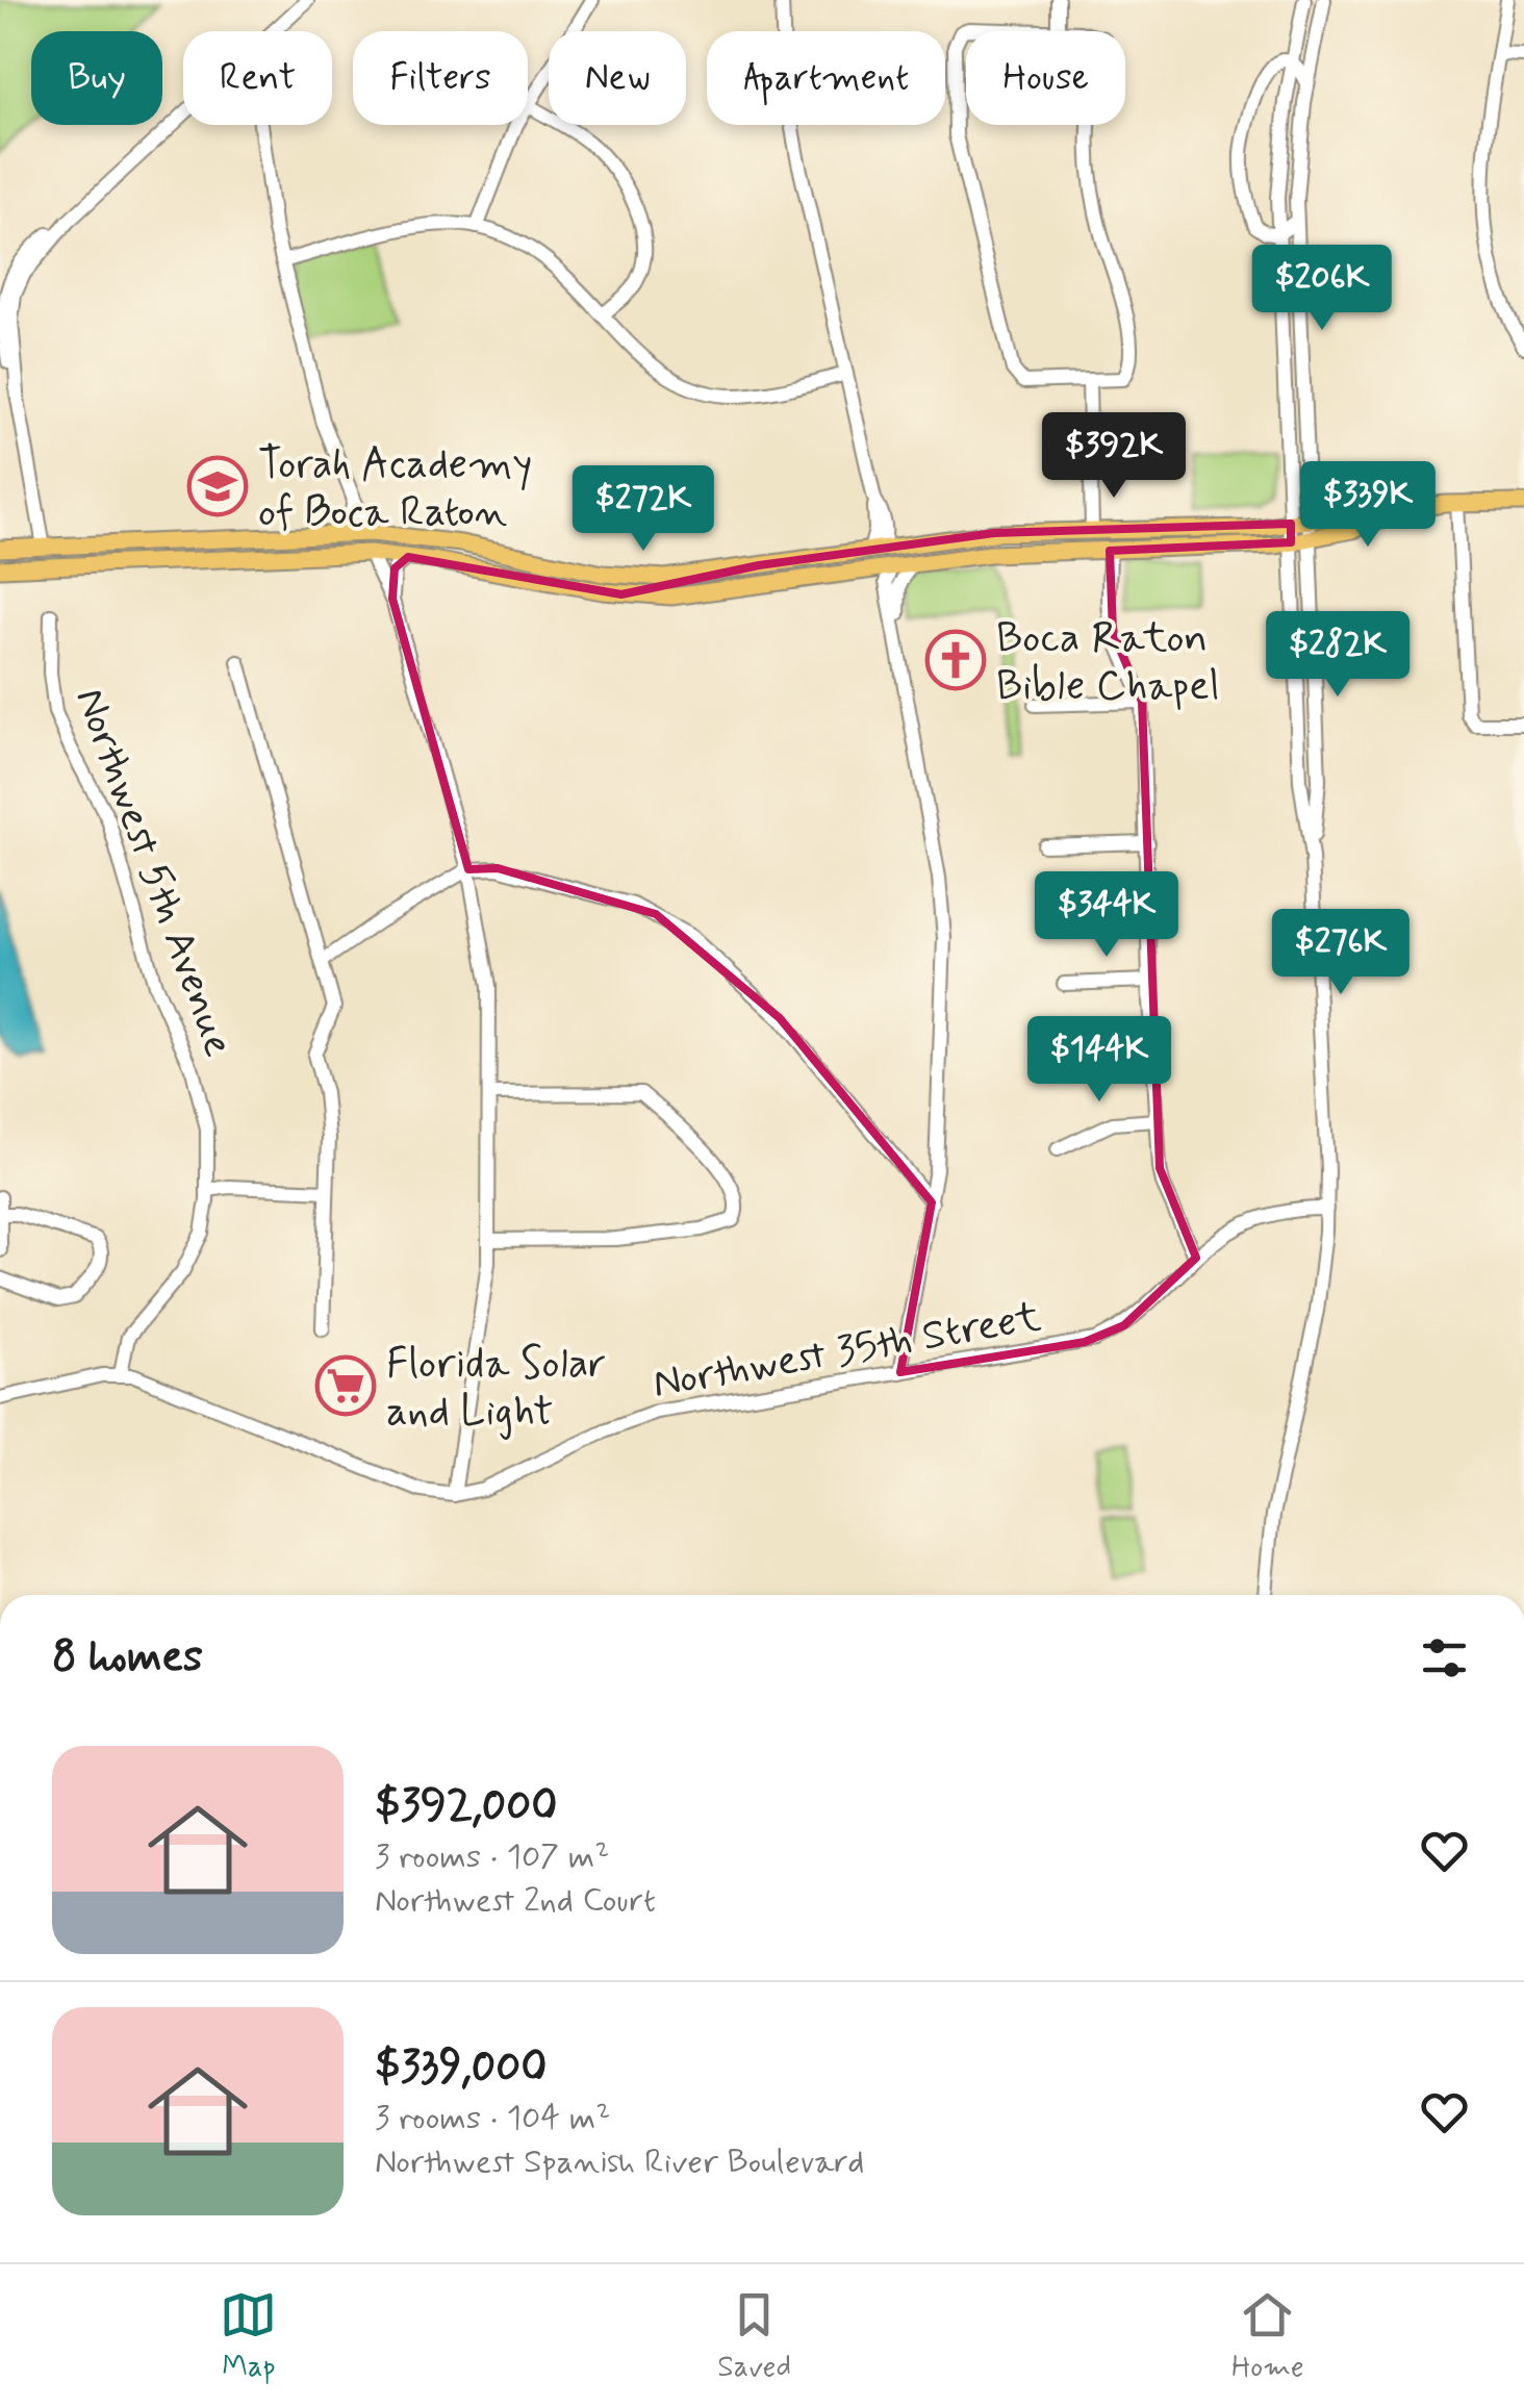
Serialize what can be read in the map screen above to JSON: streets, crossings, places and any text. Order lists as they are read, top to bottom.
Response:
{
  "streets": {
    "street": ["Northwest 5th Avenue", "Northwest 35th Street"]
  },
  "places": {
    "school or university": ["Torah Academy of Boca Raton"],
    "church": ["Boca Raton Bible Chapel"],
    "supermarket": ["Florida Solar and Light"]
  },
  "page": {
    "chip": [
      "Buy",
      "Rent",
      "Filters",
      "New",
      "Apartment",
      "House"
    ],
    "price": [
      "$206K",
      "$392K",
      "$339K",
      "$272K",
      "$282K",
      "$344K",
      "$276K",
      "$144K"
    ],
    "heading": "8 homes",
    "list": [
      {
        "name": "$392,000",
        "note": "3 rooms · 107 m² · Northwest 2nd Court"
      },
      {
        "name": "$339,000",
        "note": "3 rooms · 104 m² · Northwest Spanish River Boulevard"
      }
    ],
    "tabs": ["Map", "Saved", "Home"]
  }
}
